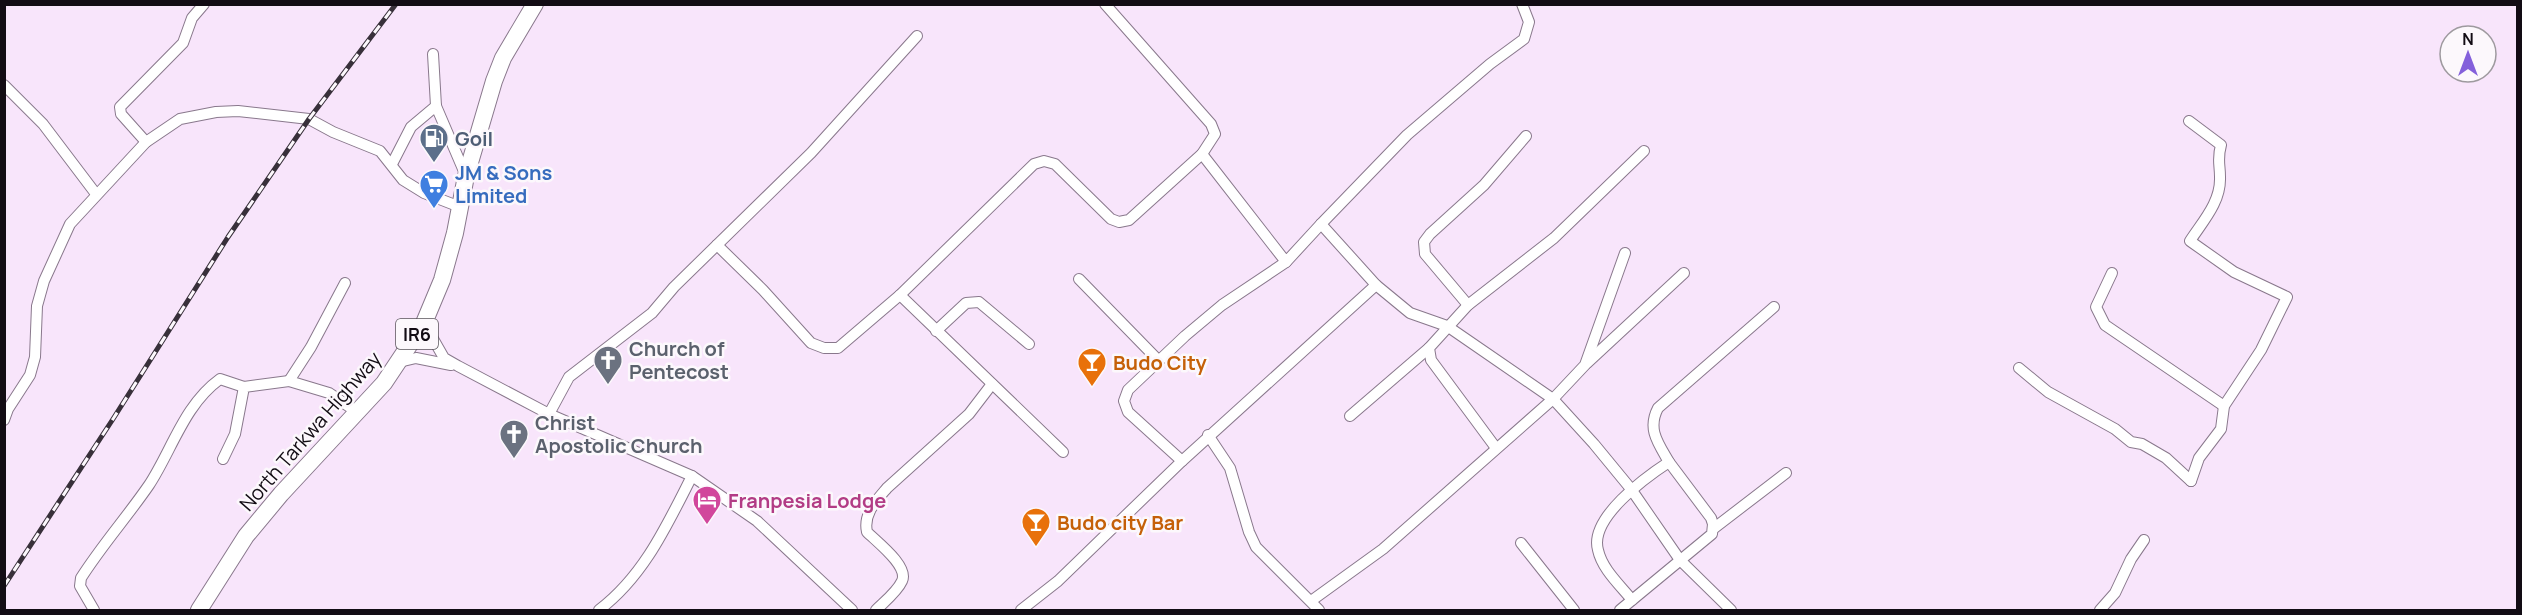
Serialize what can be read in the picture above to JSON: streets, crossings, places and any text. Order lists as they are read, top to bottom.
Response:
{
  "streets": {
    "main road": ["IR6", "North Tarkwa Highway"]
  },
  "places": {
    "fuel station": ["Goil"],
    "supermarket": ["JM & Sons Limited"],
    "church": ["Church of Pentecost", "Christ Apostolic Church"],
    "bar": ["Budo City", "Budo city Bar"],
    "hotel": ["Franpesia Lodge"]
  },
  "north": "top"
}
